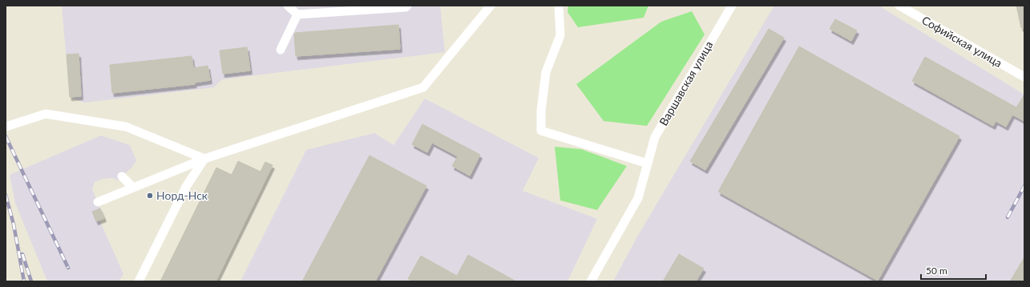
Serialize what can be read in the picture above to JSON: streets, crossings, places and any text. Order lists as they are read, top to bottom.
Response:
{
  "streets": {
    "street": ["Софийская улица", "Варшавская улица"]
  },
  "places": ["Норд-Нск"],
  "scale_bar": "50 m"
}
